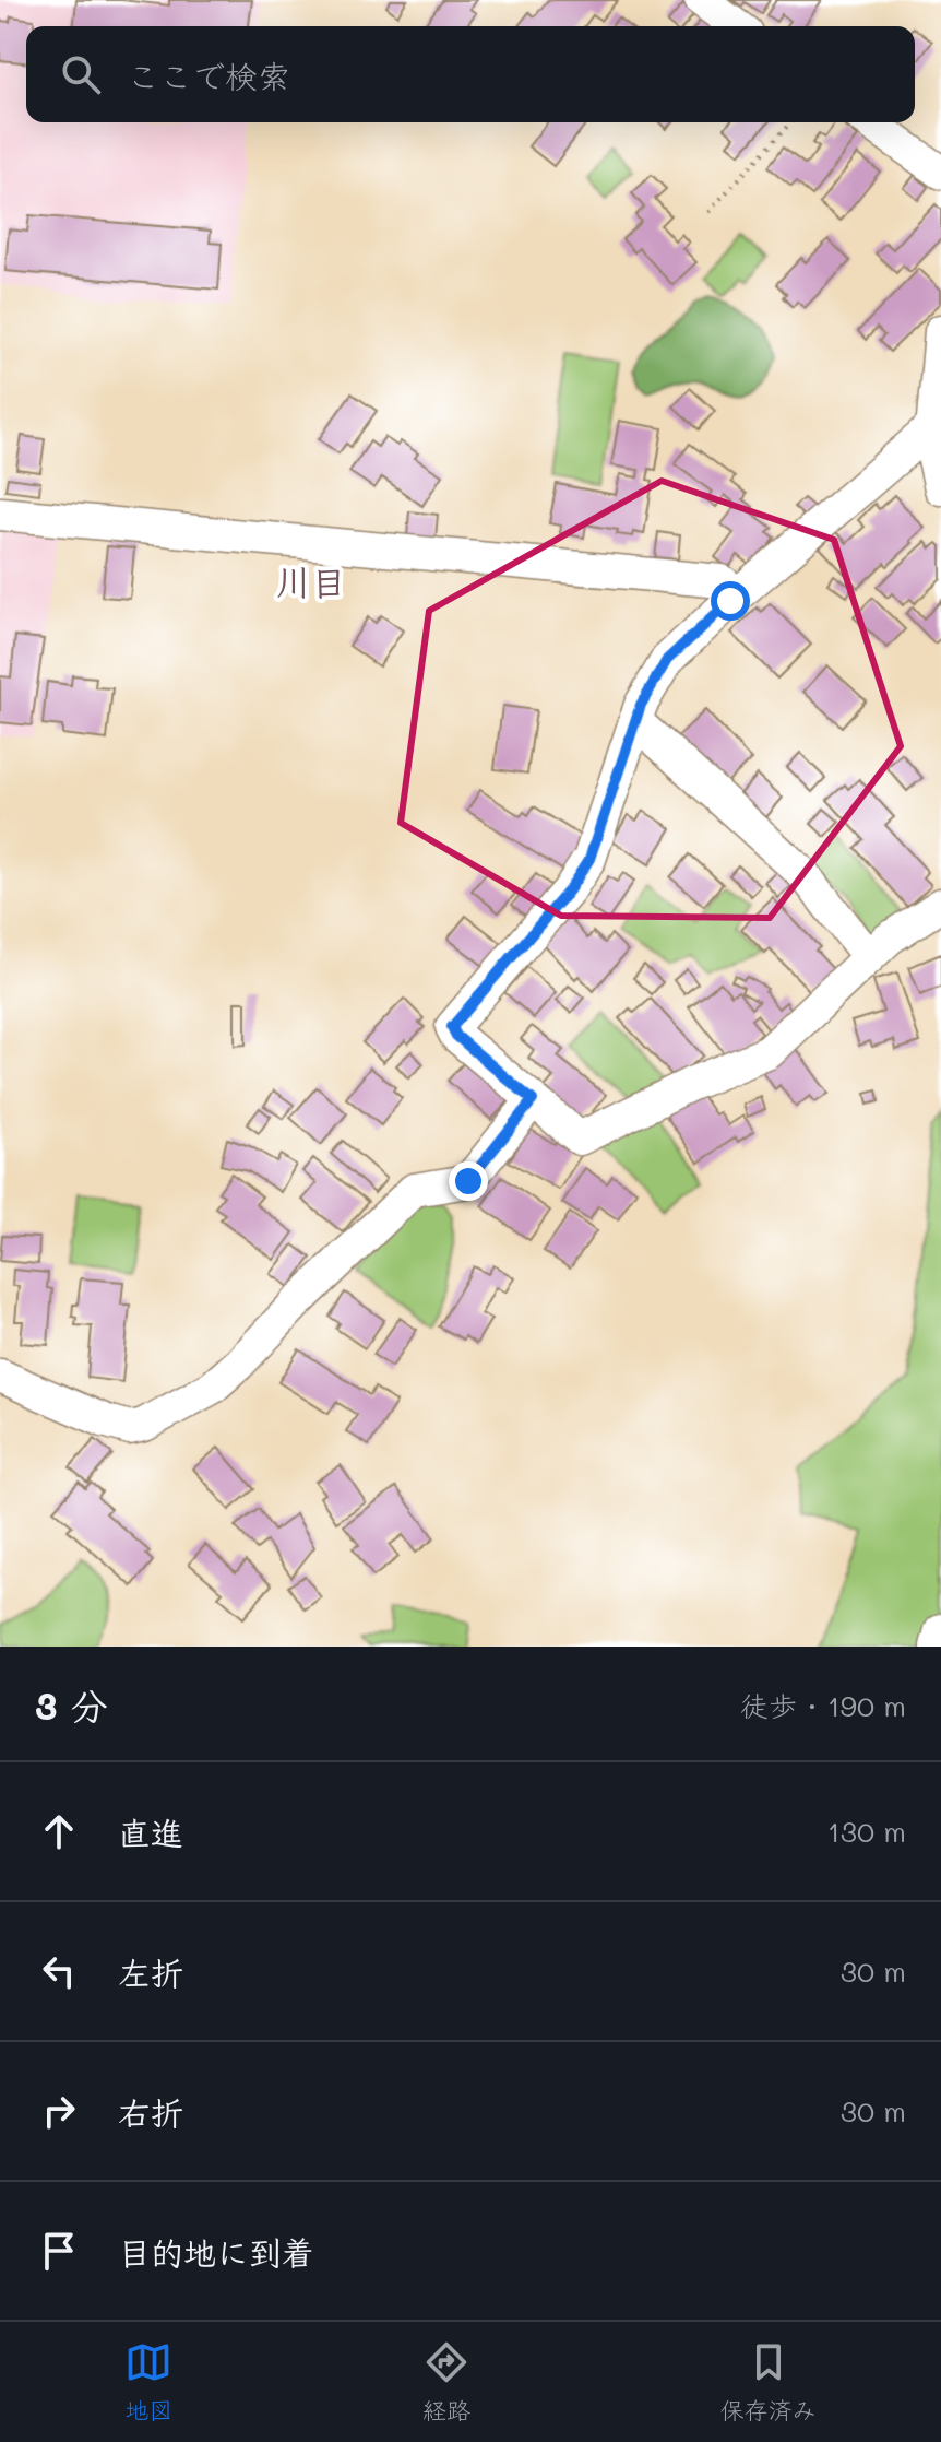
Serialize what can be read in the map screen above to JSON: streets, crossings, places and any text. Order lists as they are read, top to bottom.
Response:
{
  "districts": ["川目"],
  "page": {
    "search": "ここで検索",
    "heading": ["3 分", "徒歩 · 190 m"],
    "list": [
      ["直進", "130 m"],
      ["左折", "30 m"],
      ["右折", "30 m"],
      "目的地に到着"
    ],
    "nav": ["地図", "経路", "保存済み"]
  }
}
